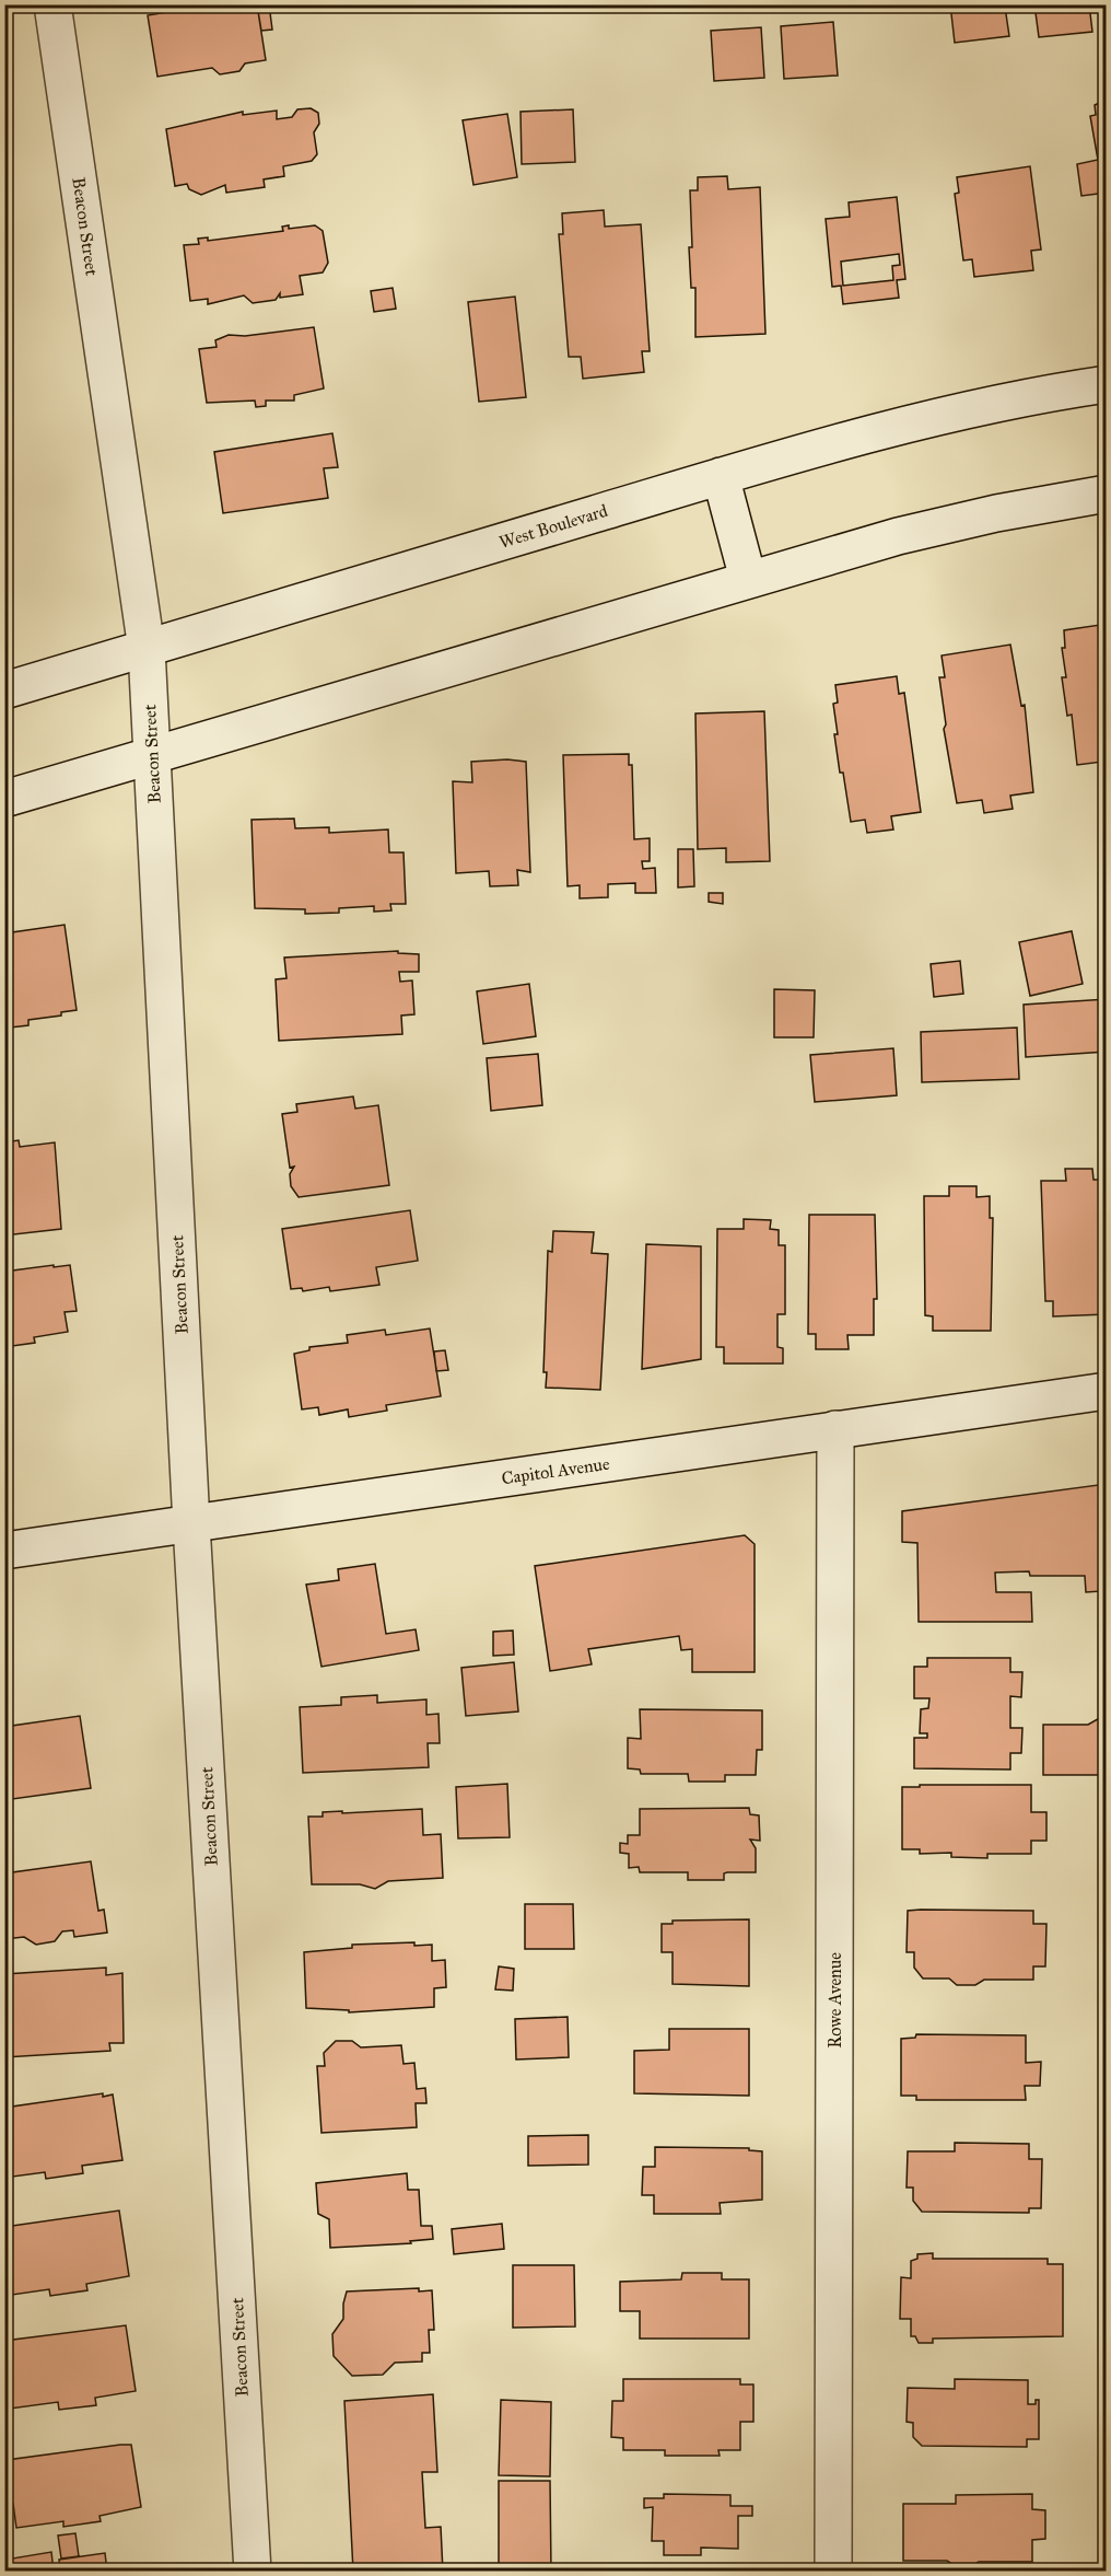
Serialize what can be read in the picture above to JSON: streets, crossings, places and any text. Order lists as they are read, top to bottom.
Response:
{
  "streets": {
    "street": [
      "Beacon Street",
      "West Boulevard",
      "Capitol Avenue",
      "Rowe Avenue"
    ]
  },
  "crossings": [
    ["Beacon Street", "West Boulevard"],
    ["Beacon Street", "Capitol Avenue"],
    ["Capitol Avenue", "Rowe Avenue"]
  ]
}
